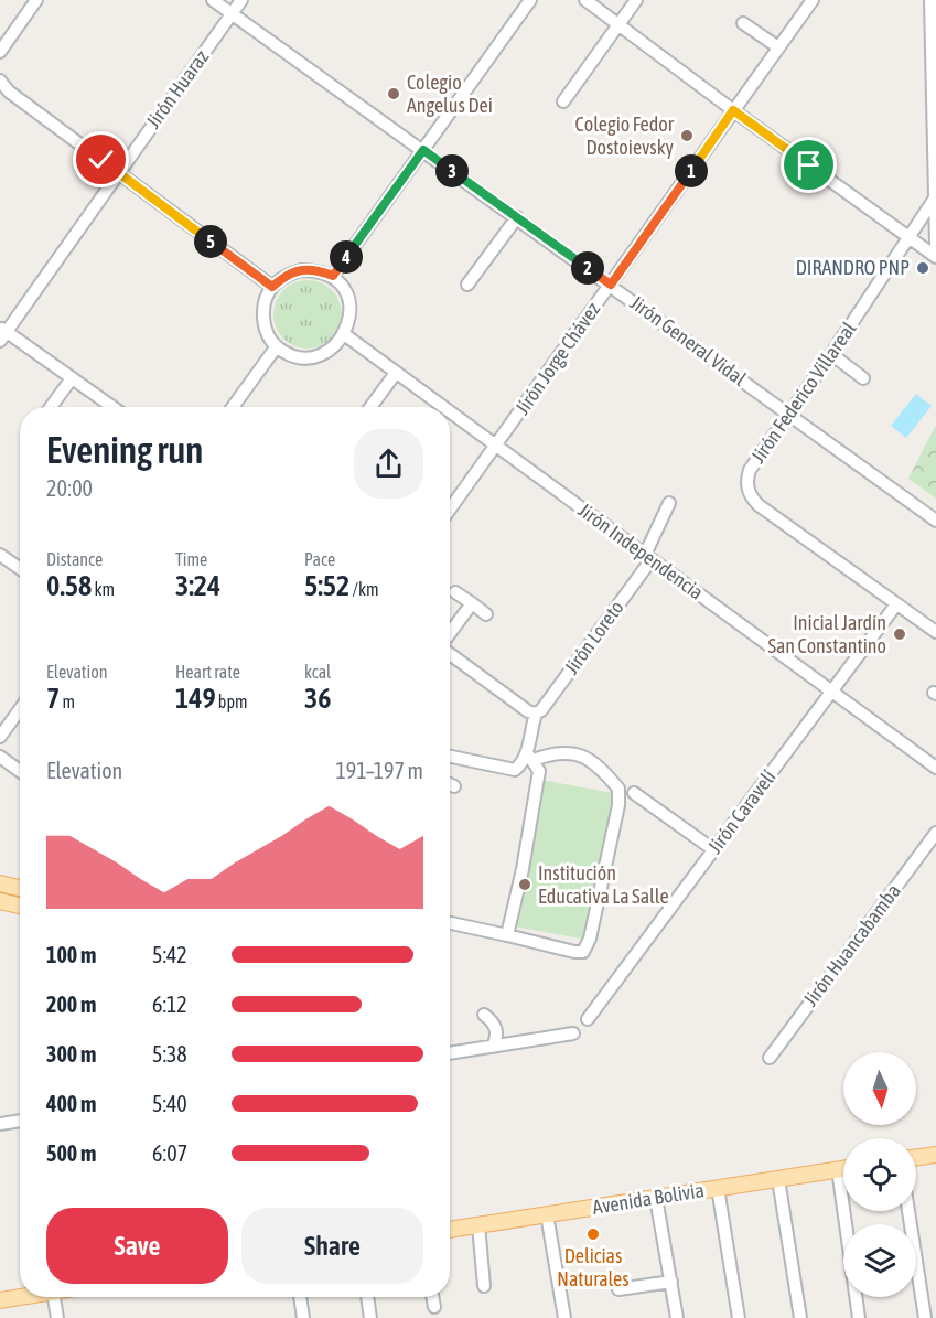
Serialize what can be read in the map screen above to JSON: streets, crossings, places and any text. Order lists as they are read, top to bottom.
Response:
{
  "streets": {
    "main road": ["Avenida Bolivia"],
    "street": [
      "Jirón Huaraz",
      "Jirón General Vidal",
      "Jirón Jorge Chávez",
      "Jirón Federico Villareal",
      "Jirón Independencia",
      "Jirón Loreto",
      "Jirón Caravelí",
      "Jirón Huancabamba"
    ]
  },
  "crossings": [
    ["Jirón Huaraz", "Jirón General Vidal"],
    ["Jirón General Vidal", "Jirón Jorge Chávez"],
    ["Jirón General Vidal", "Jirón Federico Villareal"],
    ["Jirón Jorge Chávez", "Jirón Independencia"],
    ["Jirón Federico Villareal", "Jirón Caravelí"],
    ["Jirón Independencia", "Jirón Loreto"],
    ["Jirón Independencia", "Jirón Caravelí"]
  ],
  "places": [
    "Colegio Angelus Dei",
    "Colegio Fedor Dostoievsky",
    "DIRANDRO PNP",
    "Inicial Jardín San Constantino",
    "Institución Educativa La Salle",
    "Delicias Naturales"
  ],
  "north": "bottom",
  "page": {
    "pins": [
      "1",
      "3",
      "5",
      "4",
      "2"
    ],
    "heading": ["Evening run", "20:00"],
    "stats": [
      ["Distance", "0.58 km"],
      ["Time", "3:24"],
      ["Pace", "5:52 /km"],
      ["Elevation", "7 m"],
      ["Heart rate", "149 bpm"],
      ["kcal", "36"]
    ],
    "chart": ["Elevation", "191–197 m"],
    "list": [
      {
        "name": "100 m",
        "note": "5:42"
      },
      {
        "name": "200 m",
        "note": "6:12"
      },
      {
        "name": "300 m",
        "note": "5:38"
      },
      {
        "name": "400 m",
        "note": "5:40"
      },
      {
        "name": "500 m",
        "note": "6:07"
      }
    ],
    "buttons": ["Save", "Share"]
  }
}
